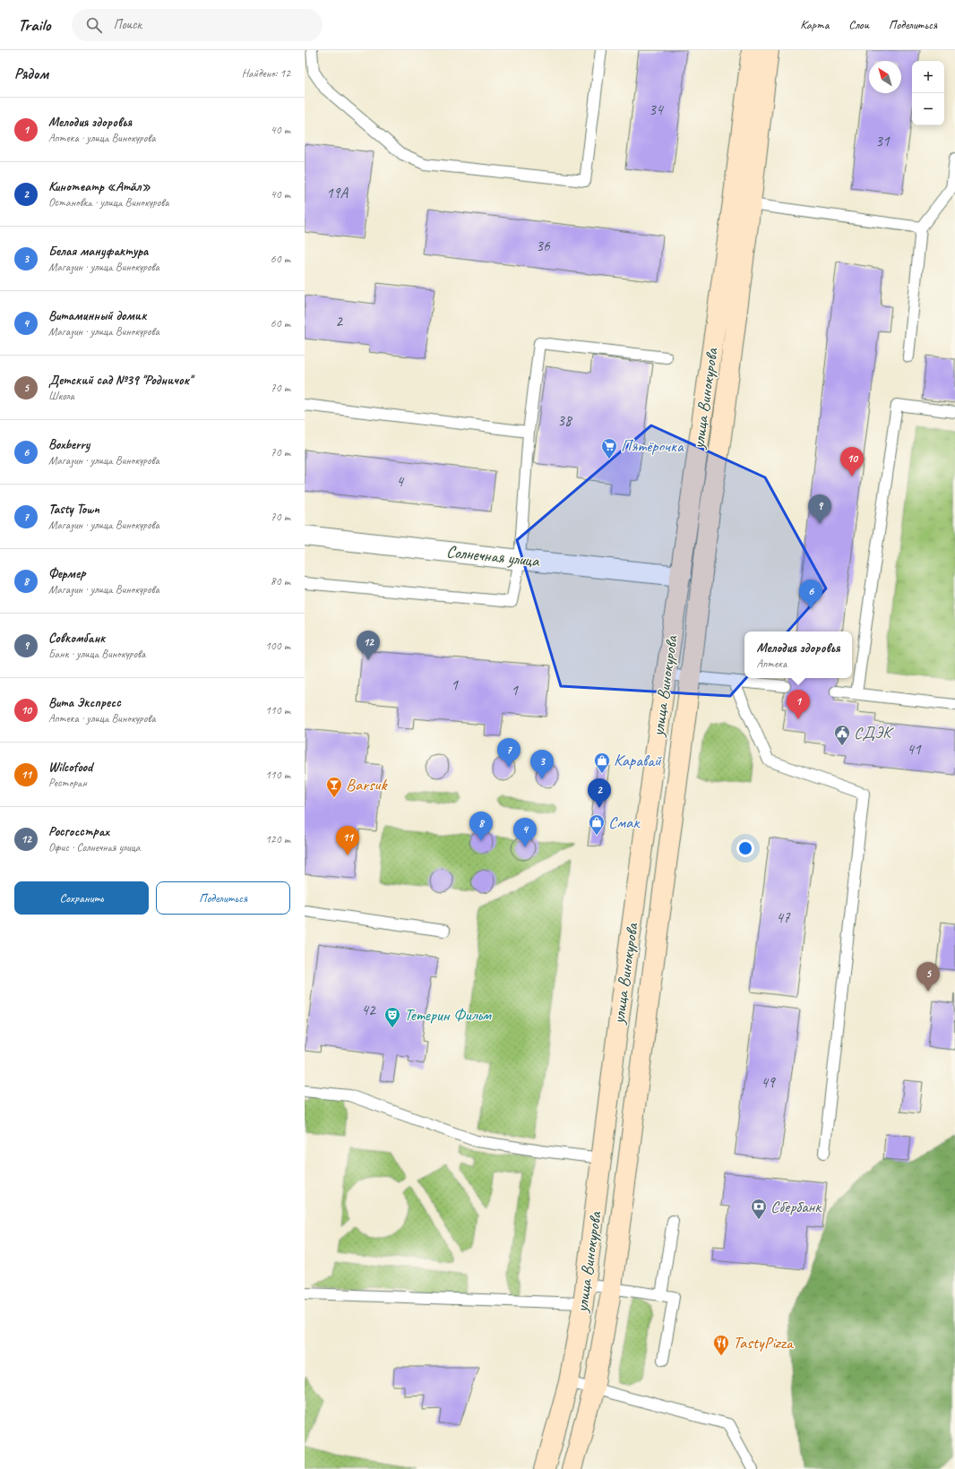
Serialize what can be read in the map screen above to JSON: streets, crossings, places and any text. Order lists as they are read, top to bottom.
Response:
{
  "streets": {
    "main road": ["улица Винокурова"],
    "street": ["Солнечная улица"]
  },
  "crossings": [
    ["улица Винокурова", "Солнечная улица"]
  ],
  "places": {
    "supermarket": ["Пятёрочка"],
    "public building": ["СДЭК"],
    "shop": ["Каравай", "Смак"],
    "bar": ["Barsuk"],
    "theatre": ["Тетерин Фильм"],
    "bank": ["Сбербанк"],
    "restaurant": ["TastyPizza"]
  },
  "house_numbers": [
    "34",
    "31",
    "19А",
    "36",
    "2",
    "38",
    "4",
    "1",
    "1",
    "41",
    "47",
    "42",
    "49"
  ],
  "north": "top left",
  "page": {
    "header": "Trailo",
    "search": "Поиск",
    "nav": ["Карта", "Слои", "Поделиться"],
    "heading": ["Рядом", "Найдено: 12"],
    "map_buttons": ["+", "−"],
    "list": [
      {
        "mark": "1",
        "name": "Мелодия здоровья",
        "note": "Аптека · улица Винокурова",
        "value": "40 m"
      },
      {
        "mark": "2",
        "name": "Кинотеатр «Атӑл»",
        "note": "Остановка · улица Винокурова",
        "value": "40 m"
      },
      {
        "mark": "3",
        "name": "Белая мануфактура",
        "note": "Магазин · улица Винокурова",
        "value": "60 m"
      },
      {
        "mark": "4",
        "name": "Витаминный домик",
        "note": "Магазин · улица Винокурова",
        "value": "60 m"
      },
      {
        "mark": "5",
        "name": "Детский сад №39 \"Родничок\"",
        "note": "Школа",
        "value": "70 m"
      },
      {
        "mark": "6",
        "name": "Boxberry",
        "note": "Магазин · улица Винокурова",
        "value": "70 m"
      },
      {
        "mark": "7",
        "name": "Tasty Town",
        "note": "Магазин · улица Винокурова",
        "value": "70 m"
      },
      {
        "mark": "8",
        "name": "Фермер",
        "note": "Магазин · улица Винокурова",
        "value": "80 m"
      },
      {
        "mark": "9",
        "name": "Совкомбанк",
        "note": "Банк · улица Винокурова",
        "value": "100 m"
      },
      {
        "mark": "10",
        "name": "Вита Экспресс",
        "note": "Аптека · улица Винокурова",
        "value": "110 m"
      },
      {
        "mark": "11",
        "name": "Wilcofood",
        "note": "Ресторан",
        "value": "110 m"
      },
      {
        "mark": "12",
        "name": "Росгосстрах",
        "note": "Офис · Солнечная улица",
        "value": "120 m"
      }
    ],
    "pins": [
      "10",
      "9",
      "6",
      "12",
      "1",
      "7",
      "3",
      "2",
      "8",
      "4",
      "11",
      "5"
    ],
    "popup": ["Мелодия здоровья", "Аптека"],
    "buttons": ["Сохранить", "Поделиться"]
  }
}
